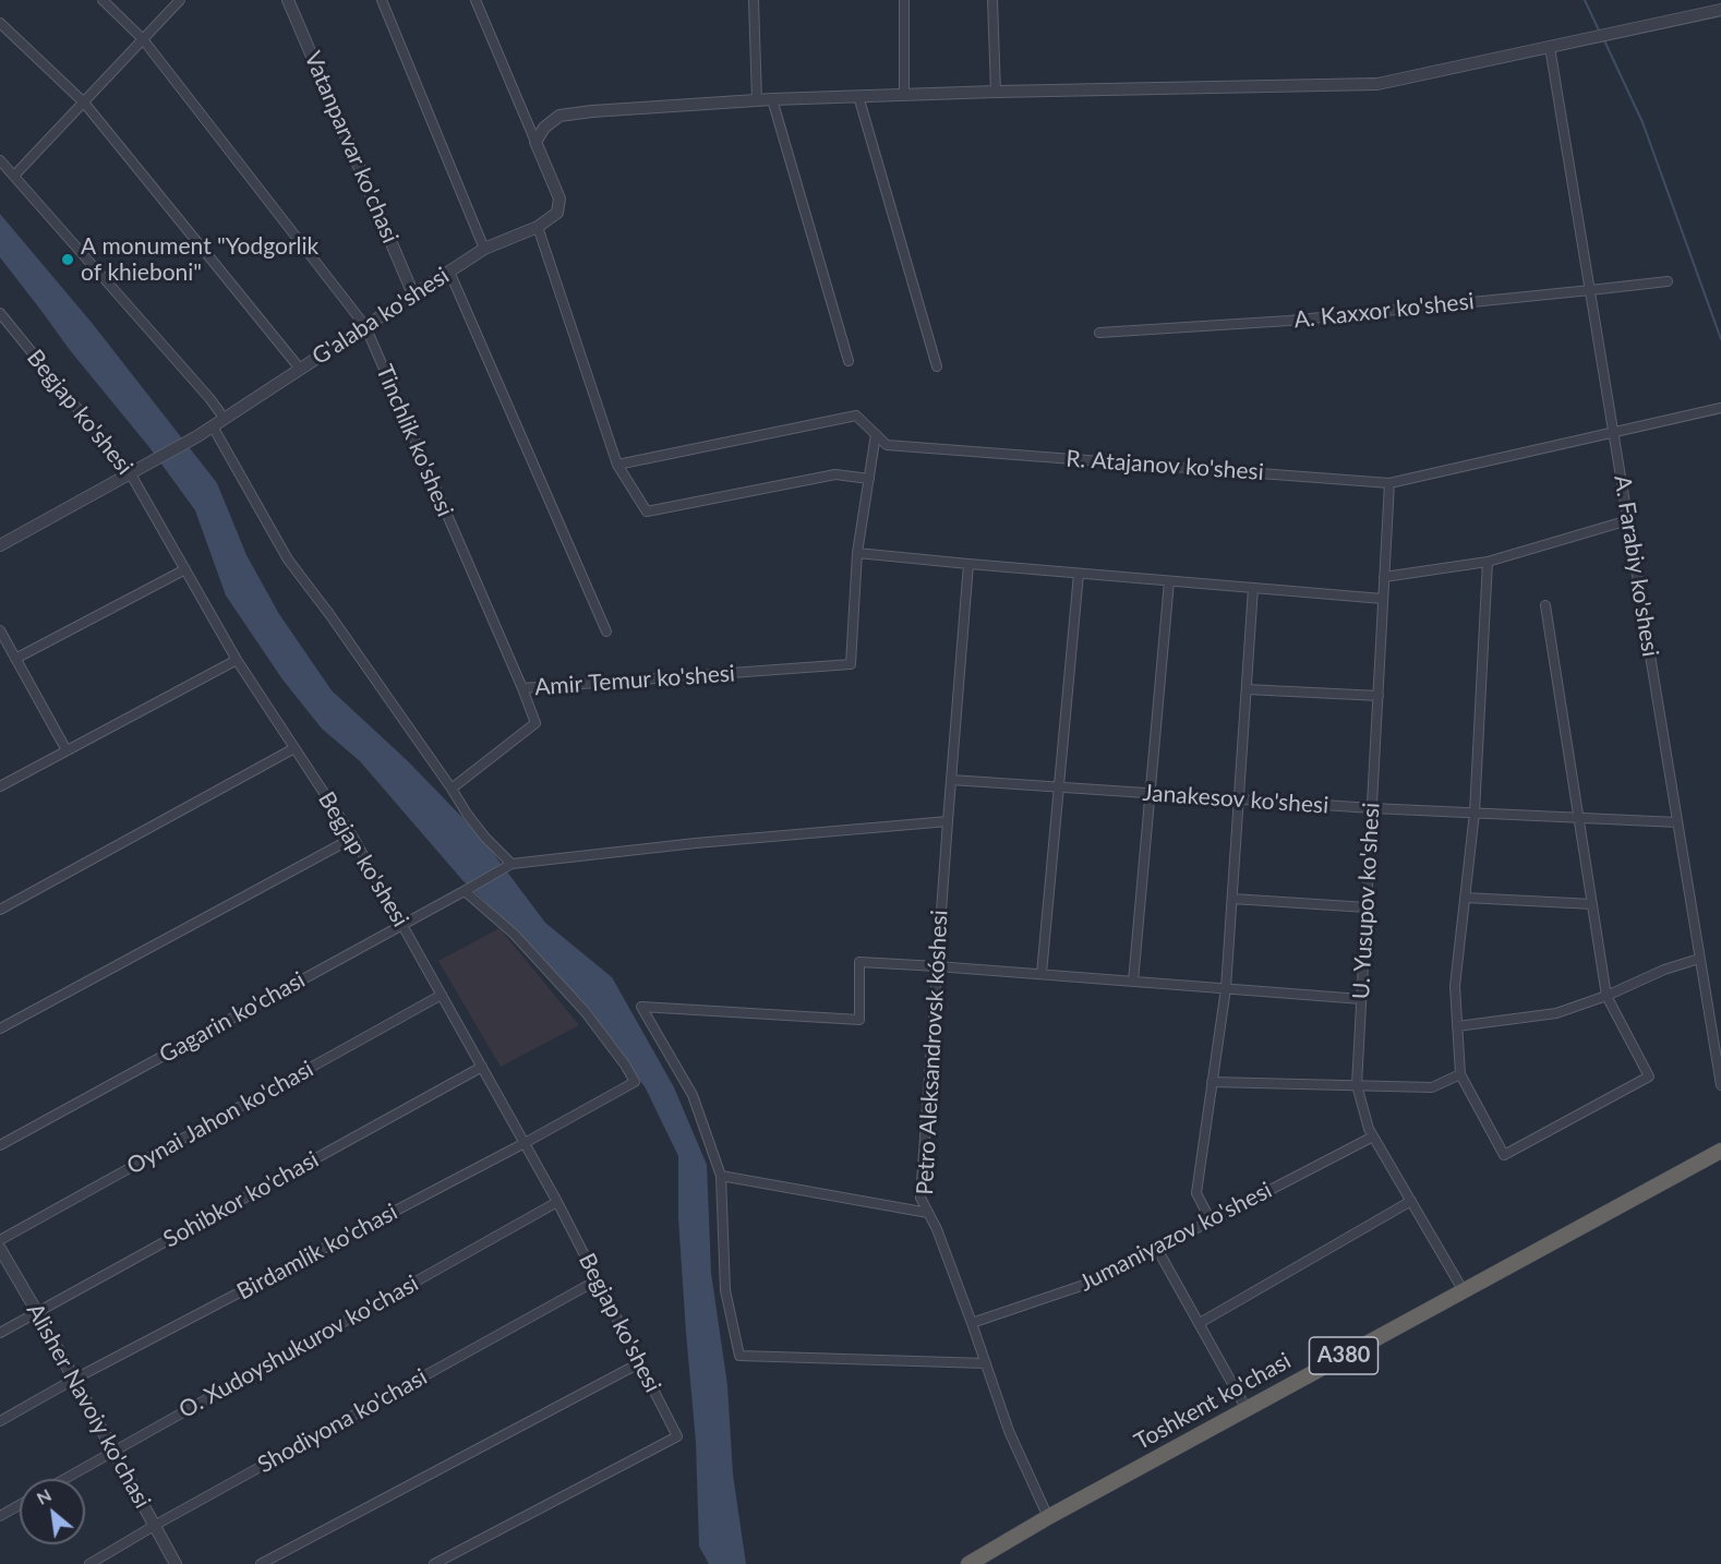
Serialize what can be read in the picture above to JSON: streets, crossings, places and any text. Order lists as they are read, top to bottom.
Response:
{
  "streets": {
    "highway": ["A380", "Toshkent ko'chasi"],
    "street": [
      "Vatanparvar ko'chasi",
      "A. Kaxxor ko'shesi",
      "G'alaba ko'shesi",
      "Begjap ko'shesi",
      "Tinchlik ko'shesi",
      "R. Atajanov ko'shesi",
      "A. Farabiy ko'shesi",
      "Amir Temur ko'shesi",
      "Janakesov ko'shesi",
      "U. Yusupov ko'shesi",
      "Gagarin ko'chasi",
      "Petro Aleksandrovsk kóshesi",
      "Oynai Jahon ko'chasi",
      "Sohibkor ko'chasi",
      "Jumaniyazov ko'shesi",
      "Birdamlik ko'chasi",
      "O. Xudoyshukurov ko'chasi",
      "Alisher Navoiy ko'chasi",
      "Shodiyona ko'chasi"
    ]
  },
  "crossings": [
    ["Vatanparvar ko'chasi", "G'alaba ko'shesi"],
    ["A. Kaxxor ko'shesi", "A. Farabiy ko'shesi"],
    ["G'alaba ko'shesi", "Begjap ko'shesi"],
    ["G'alaba ko'shesi", "Tinchlik ko'shesi"],
    ["Begjap ko'shesi", "Gagarin ko'chasi"],
    ["Begjap ko'shesi", "Oynai Jahon ko'chasi"],
    ["Begjap ko'shesi", "Sohibkor ko'chasi"],
    ["Begjap ko'shesi", "Birdamlik ko'chasi"],
    ["Begjap ko'shesi", "O. Xudoyshukurov ko'chasi"],
    ["Begjap ko'shesi", "Shodiyona ko'chasi"],
    ["Tinchlik ko'shesi", "Amir Temur ko'shesi"],
    ["R. Atajanov ko'shesi", "A. Farabiy ko'shesi"],
    ["R. Atajanov ko'shesi", "U. Yusupov ko'shesi"],
    ["A. Farabiy ko'shesi", "Janakesov ko'shesi"],
    ["Janakesov ko'shesi", "U. Yusupov ko'shesi"],
    ["Janakesov ko'shesi", "Petro Aleksandrovsk kóshesi"],
    ["U. Yusupov ko'shesi", "Jumaniyazov ko'shesi"],
    ["U. Yusupov ko'shesi", "Toshkent ko'chasi"],
    ["Gagarin ko'chasi", "Birdamlik ko'chasi"],
    ["Petro Aleksandrovsk kóshesi", "Jumaniyazov ko'shesi"],
    ["Petro Aleksandrovsk kóshesi", "Toshkent ko'chasi"],
    ["Sohibkor ko'chasi", "Alisher Navoiy ko'chasi"],
    ["Birdamlik ko'chasi", "Alisher Navoiy ko'chasi"],
    ["O. Xudoyshukurov ko'chasi", "Alisher Navoiy ko'chasi"],
    ["Alisher Navoiy ko'chasi", "Shodiyona ko'chasi"]
  ],
  "places": ["A monument \"Yodgorlik of khieboni\""],
  "north": "top left"
}
